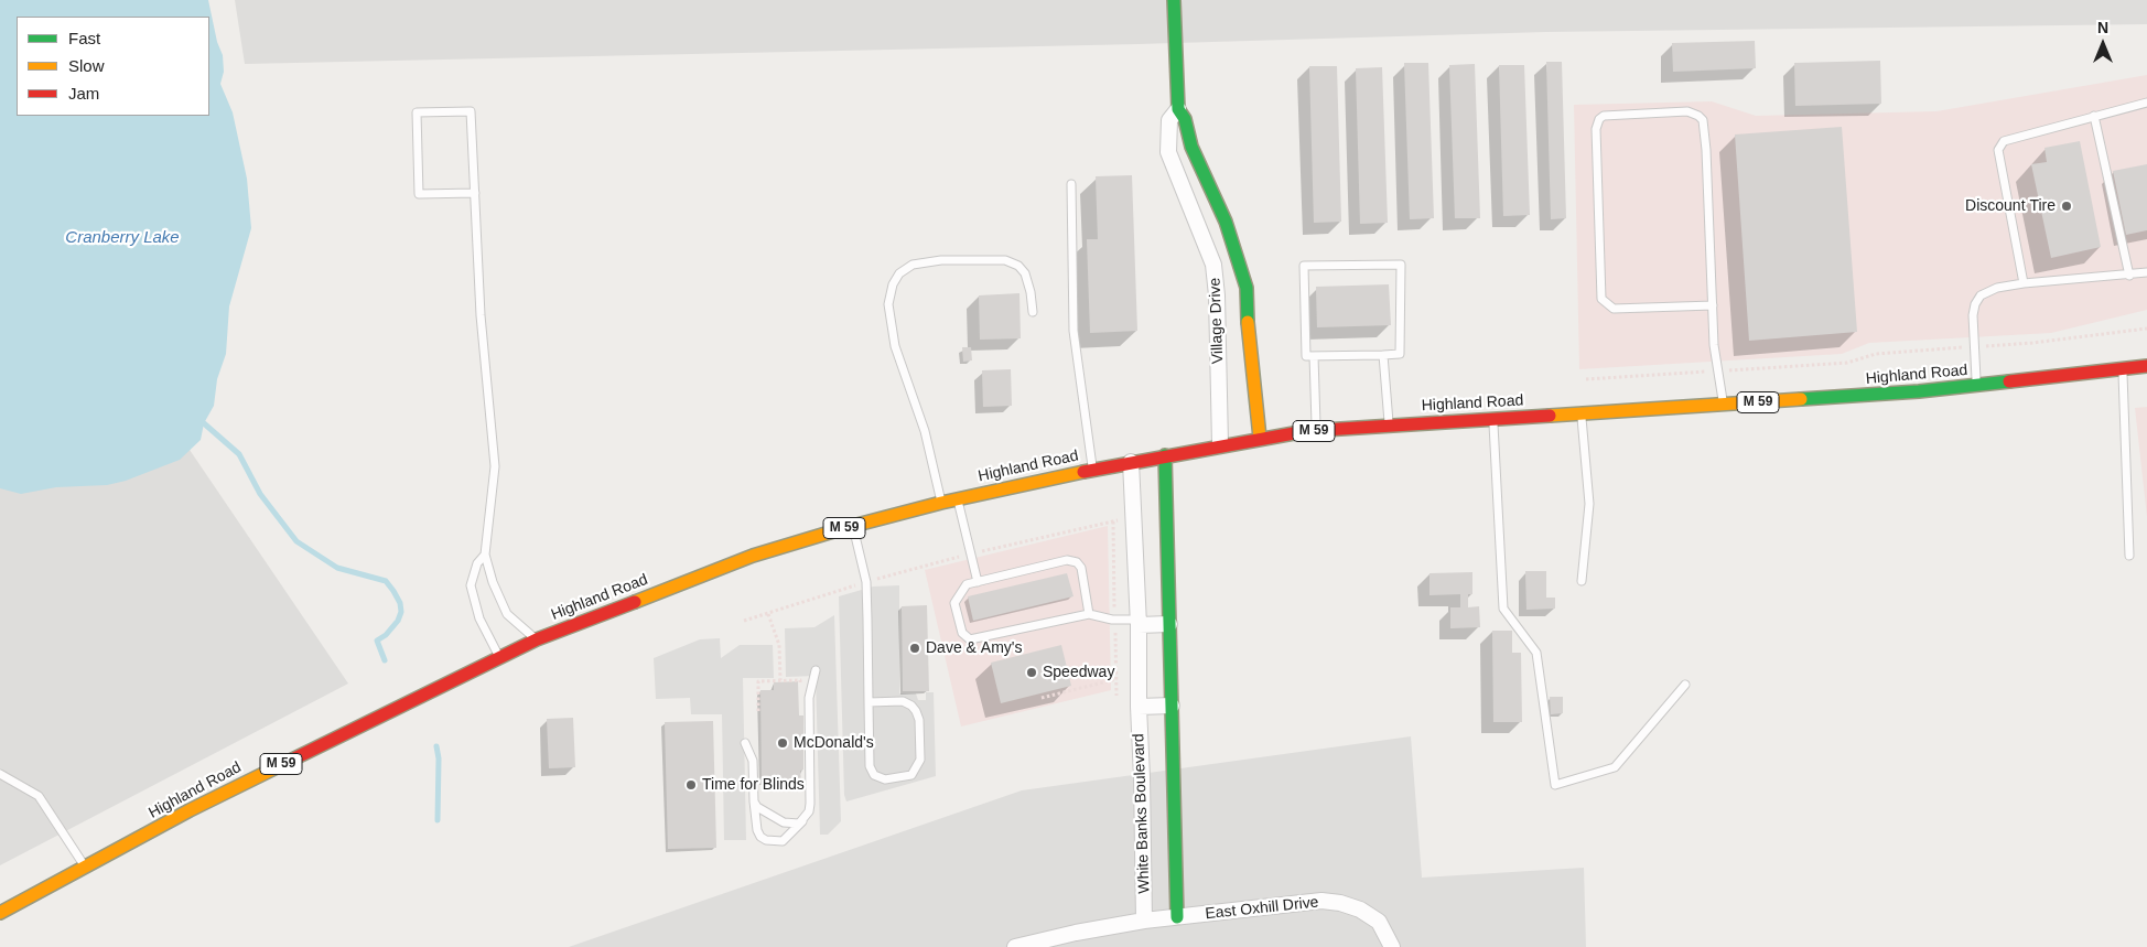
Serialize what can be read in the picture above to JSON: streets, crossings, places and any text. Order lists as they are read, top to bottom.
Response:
{
  "streets": {
    "main road": [
      "Village Drive",
      "Highland Road",
      "M 59",
      "White Banks Boulevard"
    ],
    "street": ["East Oxhill Drive"]
  },
  "crossings": [
    ["Village Drive", "Highland Road"],
    ["Highland Road", "White Banks Boulevard"],
    ["White Banks Boulevard", "East Oxhill Drive"]
  ],
  "water": ["Cranberry Lake"],
  "places": [
    "Discount Tire",
    "Dave & Amy's",
    "Speedway",
    "McDonald's",
    "Time for Blinds"
  ],
  "legend": ["Fast", "Slow", "Jam"],
  "north": "top"
}
